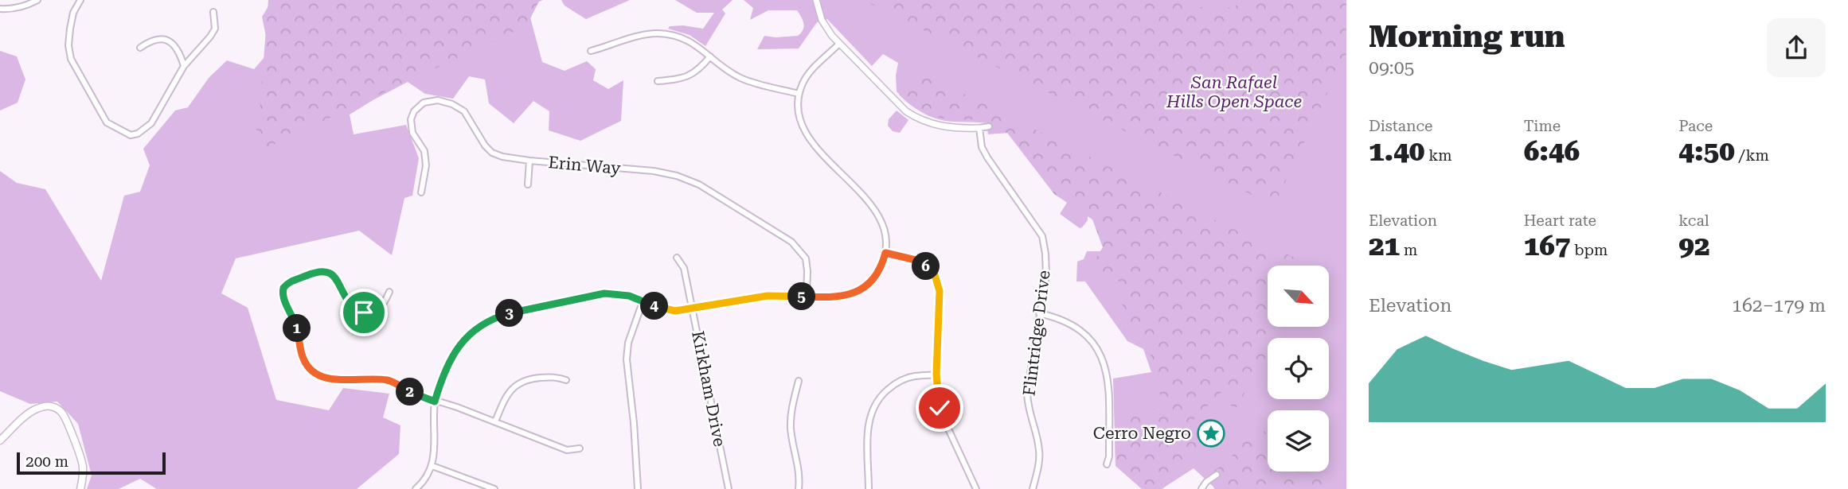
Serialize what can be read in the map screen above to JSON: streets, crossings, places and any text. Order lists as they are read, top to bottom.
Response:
{
  "streets": {
    "street": ["Erin Way", "Flintridge Drive", "Kirkham Drive"]
  },
  "parks": ["San Rafael Hills Open Space"],
  "places": {
    "place": ["Cerro Negro"]
  },
  "scale_bar": "200 m",
  "north": "bottom right",
  "page": {
    "heading": ["Morning run", "09:05"],
    "stats": [
      ["Distance", "1.40 km"],
      ["Time", "6:46"],
      ["Pace", "4:50 /km"],
      ["Elevation", "21 m"],
      ["Heart rate", "167 bpm"],
      ["kcal", "92"]
    ],
    "pins": [
      "6",
      "5",
      "4",
      "3",
      "1",
      "2"
    ],
    "chart": ["Elevation", "162–179 m"],
    "scale": "200 m"
  }
}
